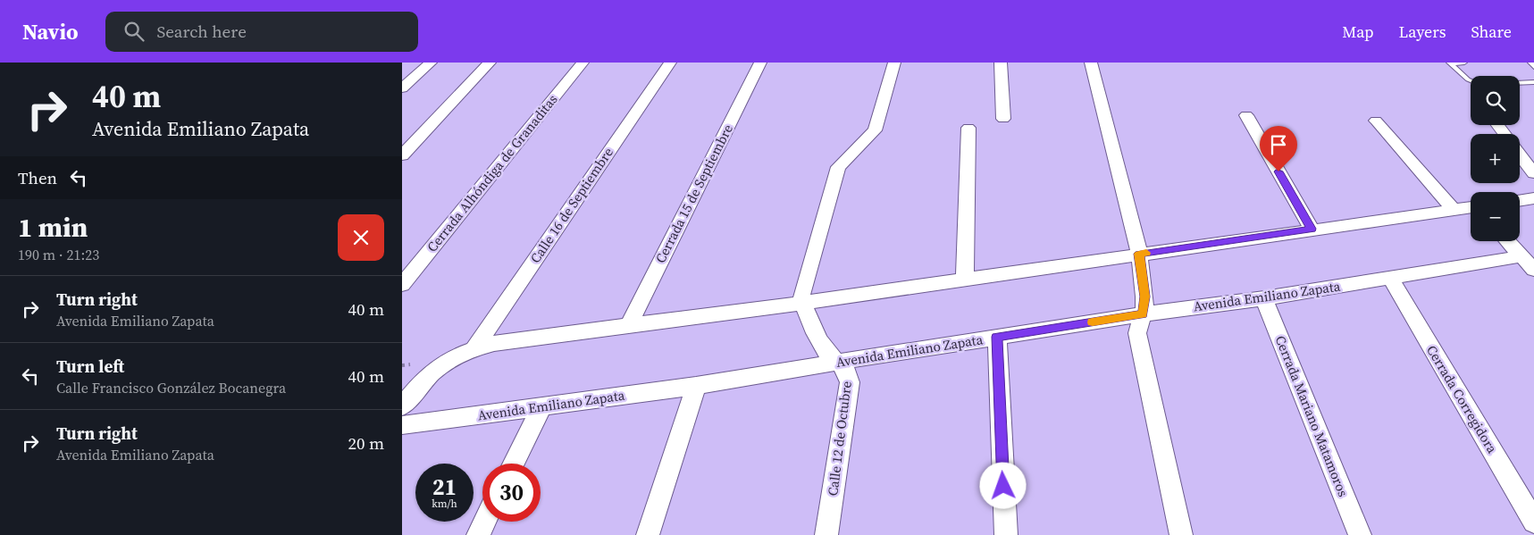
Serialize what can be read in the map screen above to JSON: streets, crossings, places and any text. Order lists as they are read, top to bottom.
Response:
{
  "streets": {
    "street": [
      "Cerrada Alhóndiga de Granaditas",
      "Cerrada 15 de Septiembre",
      "Calle 16 de Septiembre",
      "Avenida Emiliano Zapata",
      "Cerrada Corregidora",
      "Cerrada Mariano Matamoros",
      "Calle 12 de Octubre"
    ]
  },
  "crossings": [
    ["Avenida Emiliano Zapata", "Cerrada Corregidora"],
    ["Avenida Emiliano Zapata", "Cerrada Mariano Matamoros"],
    ["Avenida Emiliano Zapata", "Calle 12 de Octubre"]
  ],
  "page": {
    "header": "Navio",
    "search": "Search here",
    "nav": ["Map", "Layers", "Share"],
    "turn": ["40 m", "Avenida Emiliano Zapata"],
    "map_buttons": ["+", "−"],
    "then": "Then",
    "heading": ["1 min", "190 m · 21:23"],
    "list": [
      {
        "name": "Turn right",
        "note": "Avenida Emiliano Zapata",
        "value": "40 m"
      },
      {
        "name": "Turn left",
        "note": "Calle Francisco González Bocanegra",
        "value": "40 m"
      },
      {
        "name": "Turn right",
        "note": "Avenida Emiliano Zapata",
        "value": "20 m"
      }
    ],
    "speed": "21 km/h",
    "limit": "30"
  }
}
